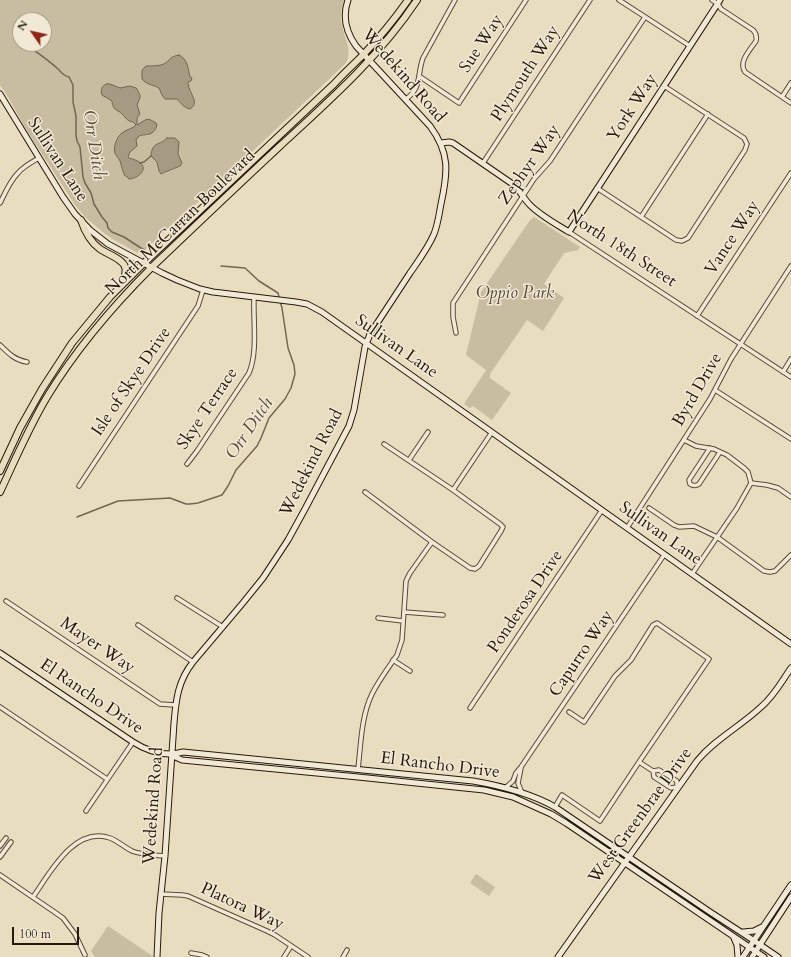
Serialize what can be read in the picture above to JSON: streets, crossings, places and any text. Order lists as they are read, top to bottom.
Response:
{
  "streets": {
    "main road": ["North McCarran Boulevard"],
    "street": [
      "Sue Way",
      "Plymouth Way",
      "Wedekind Road",
      "York Way",
      "Sullivan Lane",
      "Zephyr Way",
      "Vance Way",
      "North 18th Street",
      "Isle of Skye Drive",
      "Byrd Drive",
      "Skye Terrace",
      "Ponderosa Drive",
      "Mayer Way",
      "Capurro Way",
      "El Rancho Drive",
      "West Greenbrae Drive",
      "Platora Way"
    ]
  },
  "crossings": [
    ["Plymouth Way", "North 18th Street"],
    ["Wedekind Road", "Sullivan Lane"],
    ["Wedekind Road", "North McCarran Boulevard"],
    ["Wedekind Road", "North 18th Street"],
    ["Wedekind Road", "Mayer Way"],
    ["Wedekind Road", "El Rancho Drive"],
    ["Wedekind Road", "Platora Way"],
    ["York Way", "North 18th Street"],
    ["Sullivan Lane", "North McCarran Boulevard"],
    ["Sullivan Lane", "Isle of Skye Drive"],
    ["Sullivan Lane", "Byrd Drive"],
    ["Sullivan Lane", "Skye Terrace"],
    ["Sullivan Lane", "Ponderosa Drive"],
    ["Sullivan Lane", "Capurro Way"],
    ["Zephyr Way", "North 18th Street"],
    ["Vance Way", "North 18th Street"],
    ["North 18th Street", "Byrd Drive"],
    ["Capurro Way", "El Rancho Drive"],
    ["El Rancho Drive", "West Greenbrae Drive"]
  ],
  "water": ["Orr Ditch"],
  "parks": ["Oppio Park"],
  "scale_bar": "100 m",
  "north": "top left"
}
